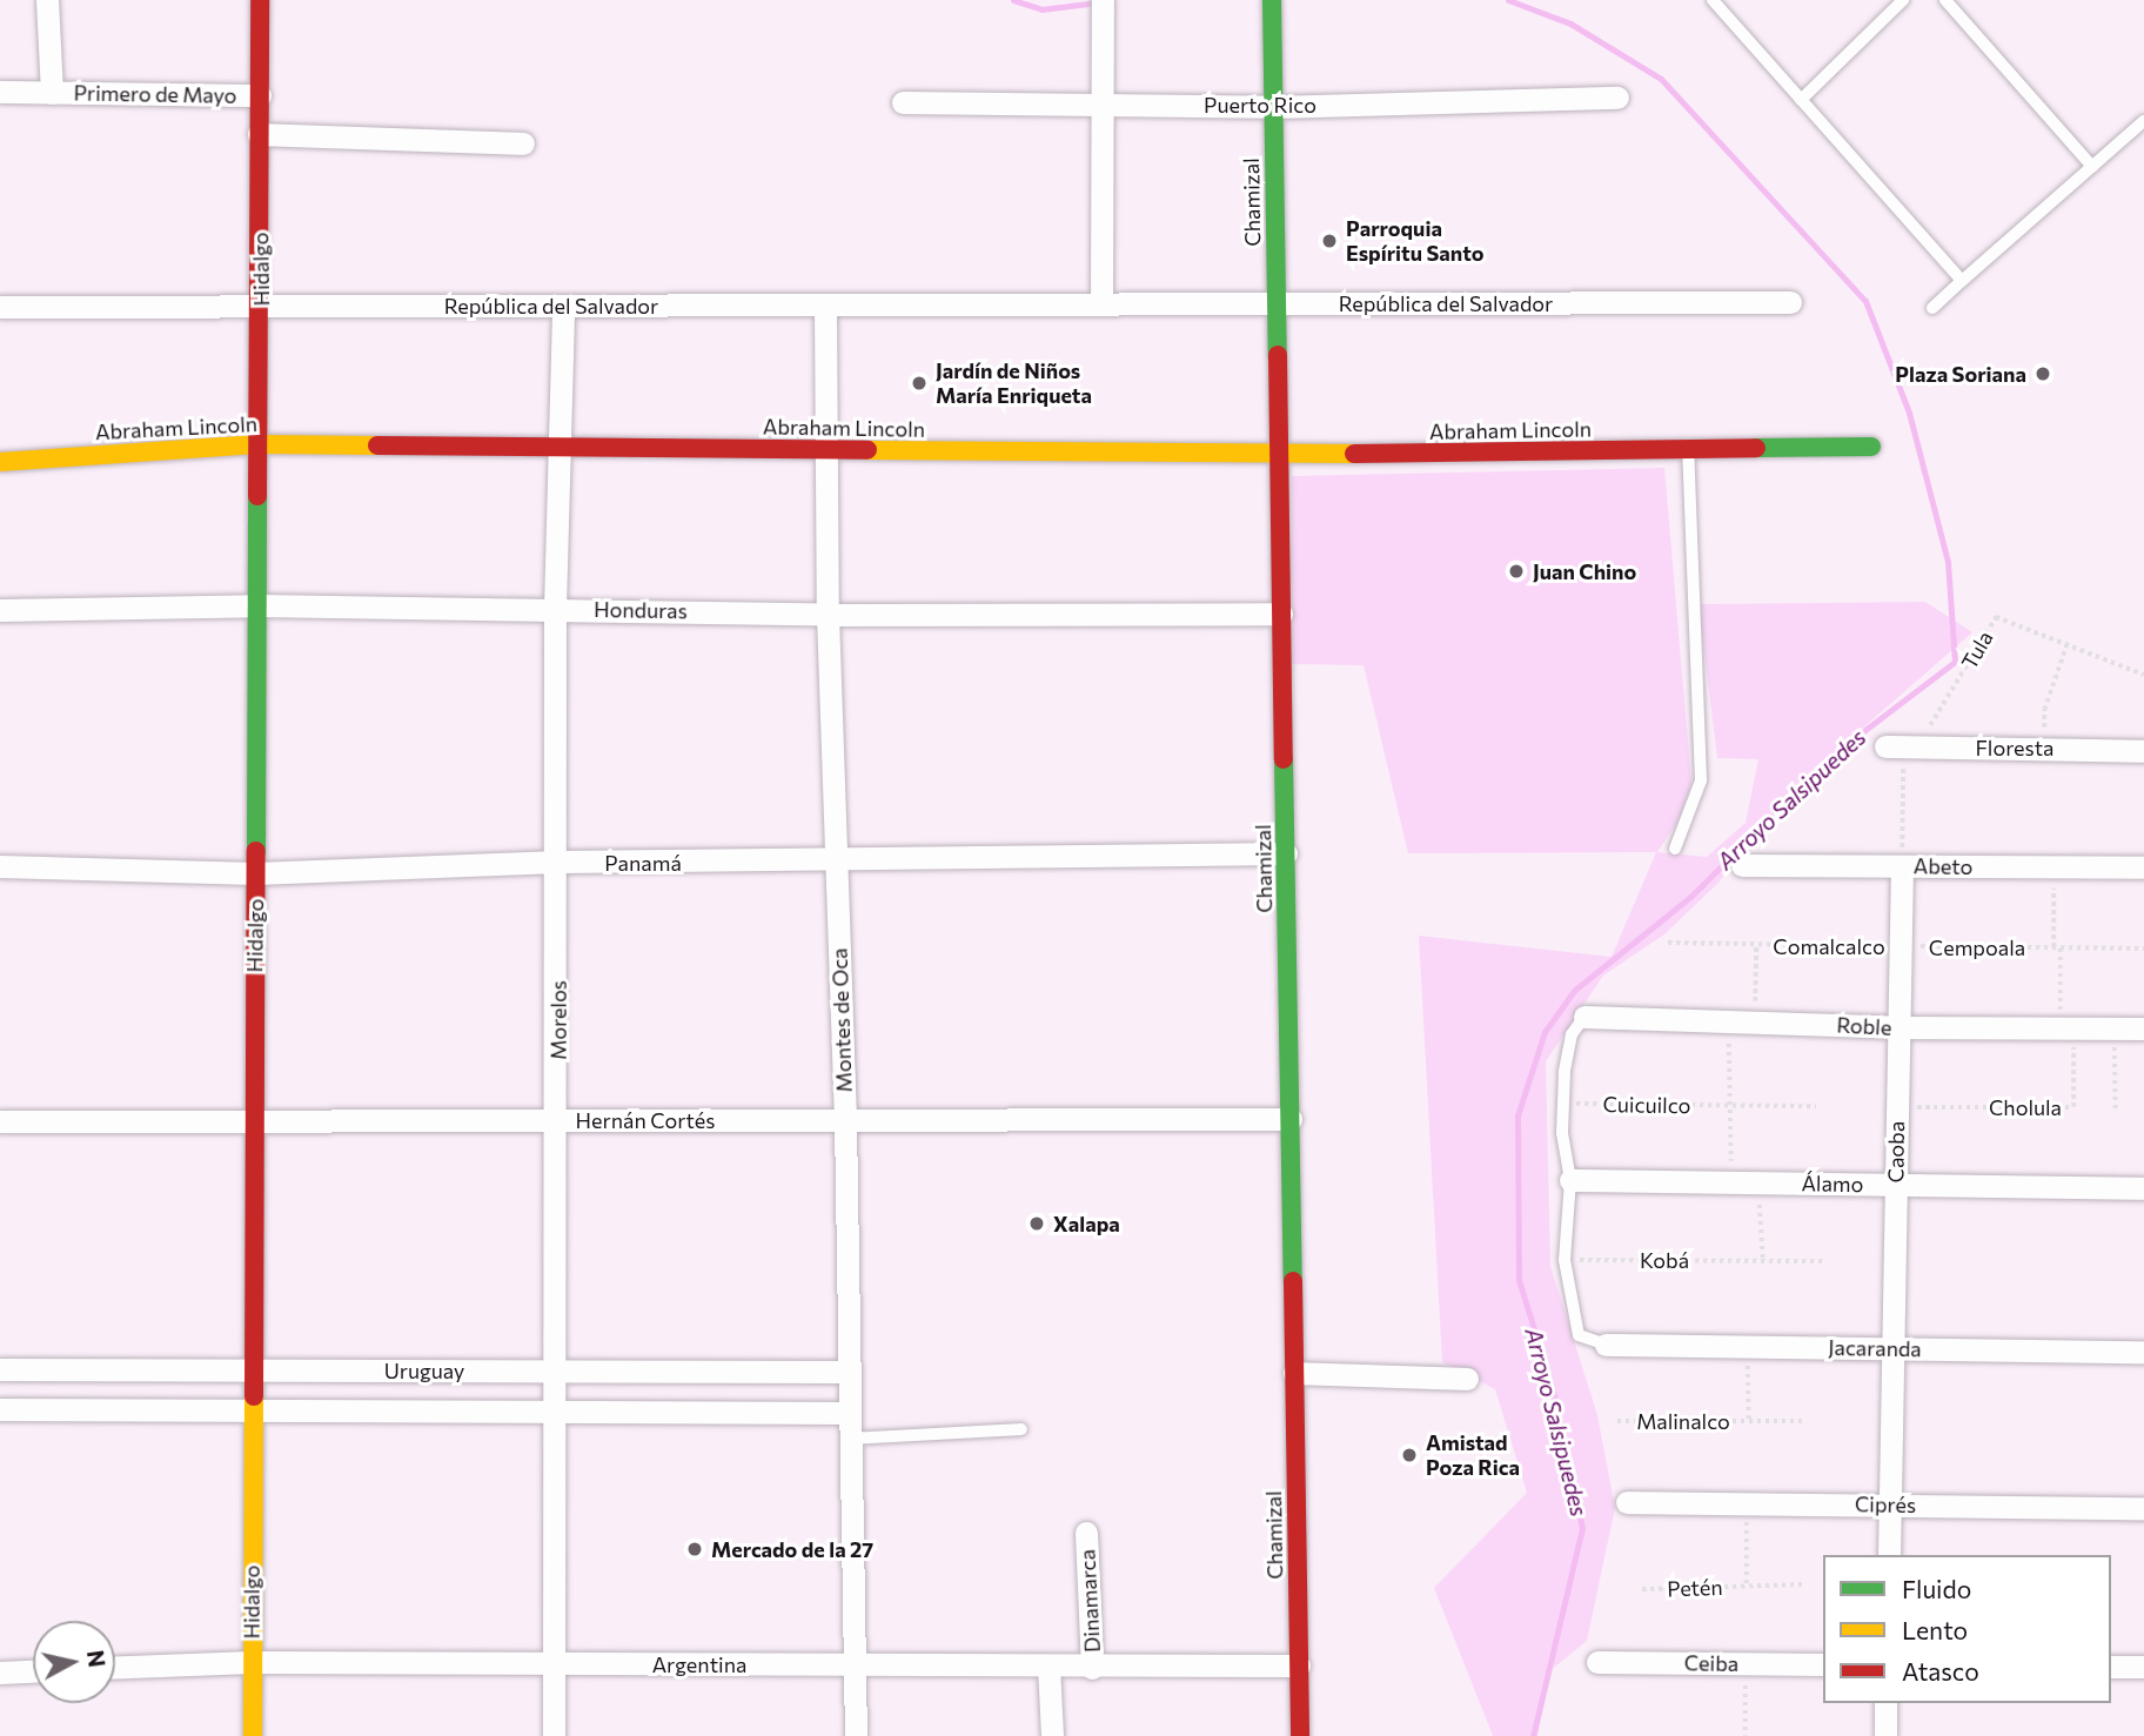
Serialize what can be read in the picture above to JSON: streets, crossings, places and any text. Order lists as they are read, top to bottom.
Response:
{
  "streets": {
    "street": [
      "Primero de Mayo",
      "Puerto Rico",
      "Chamizal",
      "Hidalgo",
      "República del Salvador",
      "Abraham Lincoln",
      "Honduras",
      "Floresta",
      "Panamá",
      "Abeto",
      "Morelos",
      "Montes de Oca",
      "Roble",
      "Hernán Cortés",
      "Caoba",
      "Álamo",
      "Jacaranda",
      "Uruguay",
      "Ciprés",
      "Dinamarca",
      "Ceiba",
      "Argentina"
    ],
    "path": [
      "Tula",
      "Comalcalco",
      "Cempoala",
      "Cuicuilco",
      "Cholula",
      "Kobá",
      "Malinalco",
      "Petén"
    ]
  },
  "crossings": [
    ["Primero de Mayo", "Hidalgo"],
    ["Puerto Rico", "Chamizal"],
    ["Chamizal", "República del Salvador"],
    ["Chamizal", "Abraham Lincoln"],
    ["Chamizal", "Honduras"],
    ["Chamizal", "Panamá"],
    ["Chamizal", "Hernán Cortés"],
    ["Chamizal", "Argentina"],
    ["Hidalgo", "República del Salvador"],
    ["Hidalgo", "Abraham Lincoln"],
    ["Hidalgo", "Honduras"],
    ["Hidalgo", "Panamá"],
    ["Hidalgo", "Hernán Cortés"],
    ["Hidalgo", "Uruguay"],
    ["Hidalgo", "Argentina"],
    ["República del Salvador", "Morelos"],
    ["República del Salvador", "Montes de Oca"],
    ["Abraham Lincoln", "Morelos"],
    ["Abraham Lincoln", "Montes de Oca"],
    ["Honduras", "Morelos"],
    ["Honduras", "Montes de Oca"],
    ["Tula", "Floresta"],
    ["Panamá", "Morelos"],
    ["Panamá", "Montes de Oca"],
    ["Abeto", "Cempoala"],
    ["Abeto", "Caoba"],
    ["Comalcalco", "Cempoala"],
    ["Comalcalco", "Roble"],
    ["Comalcalco", "Caoba"],
    ["Cempoala", "Caoba"],
    ["Morelos", "Hernán Cortés"],
    ["Morelos", "Uruguay"],
    ["Morelos", "Argentina"],
    ["Montes de Oca", "Hernán Cortés"],
    ["Montes de Oca", "Uruguay"],
    ["Montes de Oca", "Argentina"],
    ["Roble", "Cholula"],
    ["Roble", "Caoba"],
    ["Cholula", "Caoba"],
    ["Caoba", "Álamo"],
    ["Caoba", "Jacaranda"],
    ["Caoba", "Ciprés"],
    ["Jacaranda", "Malinalco"],
    ["Ciprés", "Petén"],
    ["Dinamarca", "Argentina"]
  ],
  "water": ["Arroyo Salsipuedes"],
  "places": [
    "Parroquia Espíritu Santo",
    "Plaza Soriana",
    "Jardín de Niños María Enriqueta",
    "Juan Chino",
    "Xalapa",
    "Amistad Poza Rica",
    "Mercado de la 27"
  ],
  "legend": ["Fluido", "Lento", "Atasco"],
  "north": "right"
}
